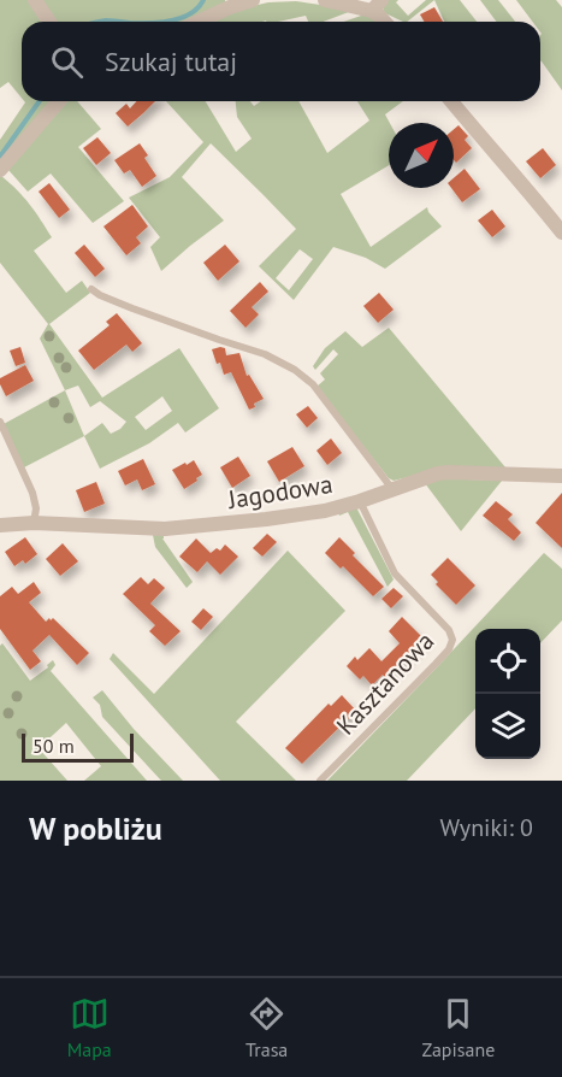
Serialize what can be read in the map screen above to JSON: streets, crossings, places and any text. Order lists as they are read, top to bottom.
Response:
{
  "streets": {
    "street": ["Jagodowa"],
    "lane": ["Kasztanowa"]
  },
  "crossings": [
    ["Jagodowa", "Kasztanowa"]
  ],
  "scale_bar": "50 m",
  "north": "top right",
  "page": {
    "search": "Szukaj tutaj",
    "scale": "50 m",
    "heading": ["W pobliżu", "Wyniki: 0"],
    "nav": ["Mapa", "Trasa", "Zapisane"]
  }
}
